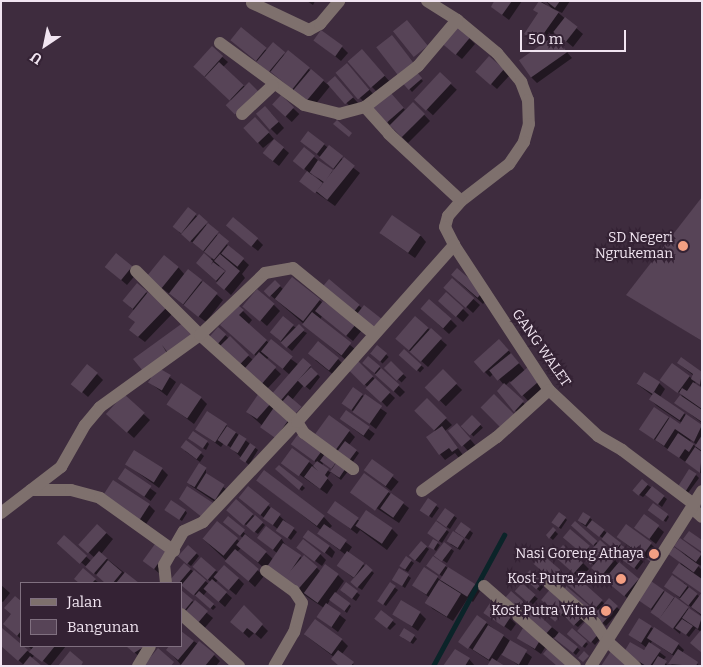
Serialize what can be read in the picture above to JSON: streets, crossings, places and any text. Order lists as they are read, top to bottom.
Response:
{
  "streets": {
    "street": ["GANG WALET"]
  },
  "places": [
    "SD Negeri Ngrukeman",
    "Nasi Goreng Athaya",
    "Kost Putra Zaim",
    "Kost Putra Vitna"
  ],
  "legend": ["Jalan", "Bangunan"],
  "scale_bar": "50 m",
  "north": "bottom left"
}
